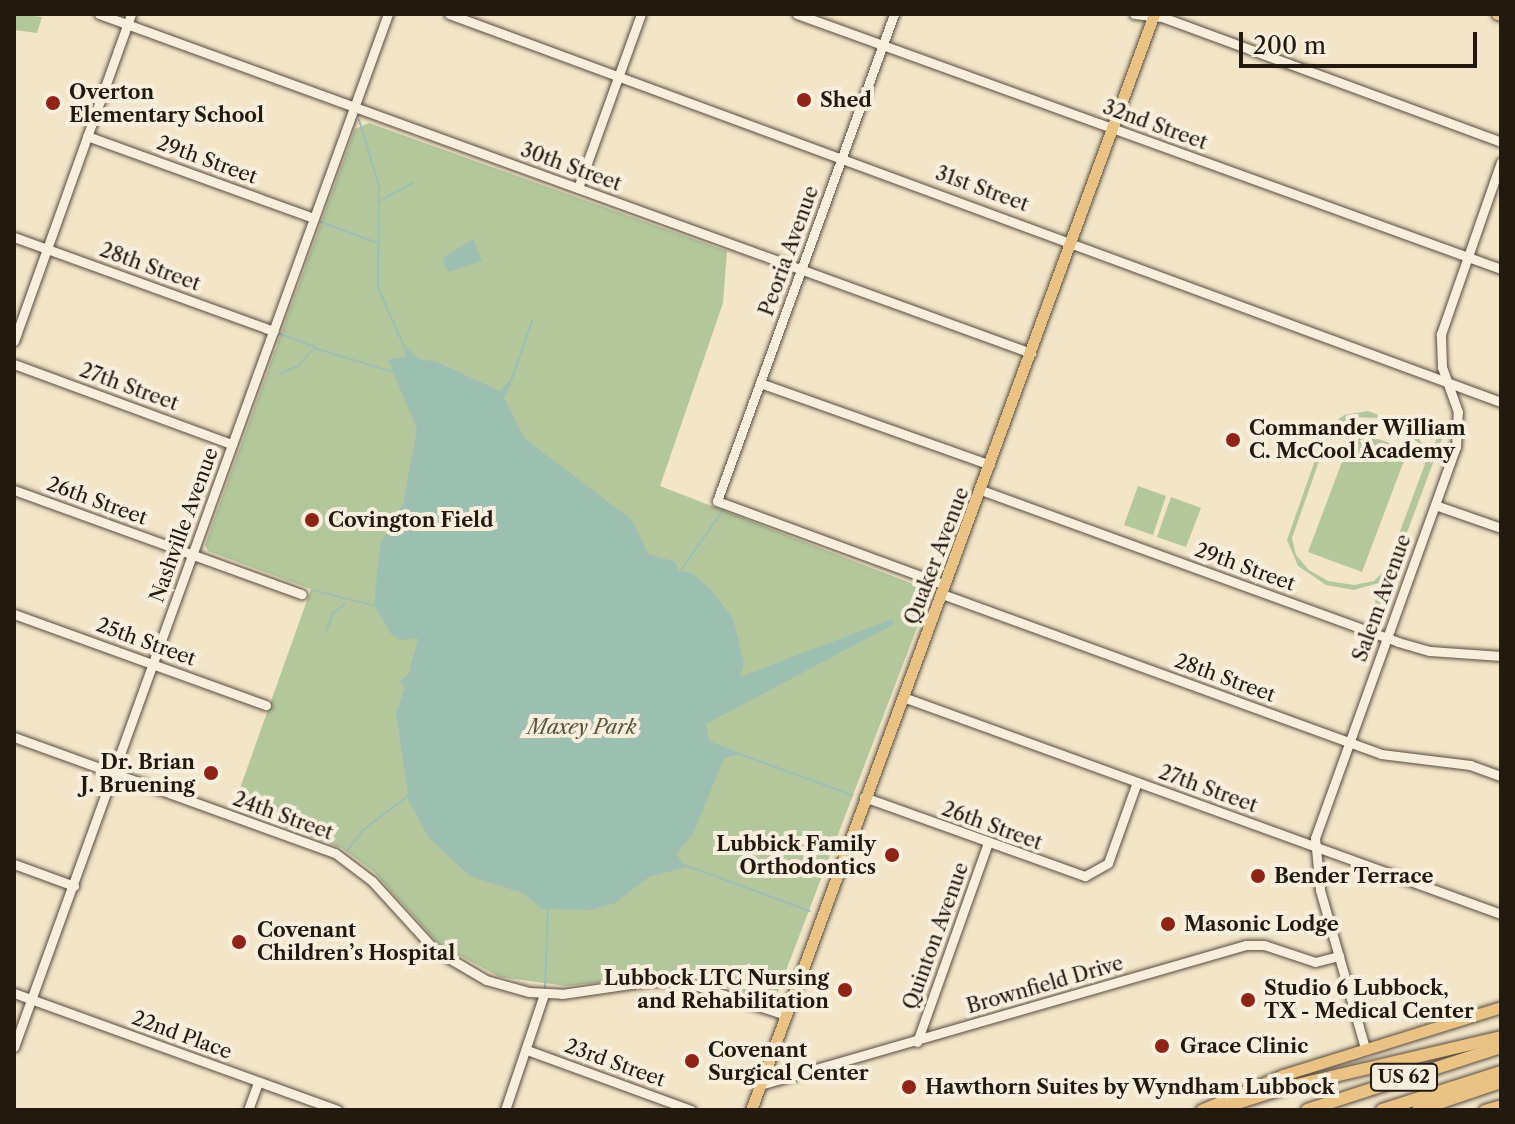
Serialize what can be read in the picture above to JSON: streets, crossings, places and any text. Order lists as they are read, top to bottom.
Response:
{
  "streets": {
    "highway": ["US 62"],
    "main road": ["Quaker Avenue"],
    "street": [
      "32nd Street",
      "29th Street",
      "30th Street",
      "31st Street",
      "Peoria Avenue",
      "28th Street",
      "27th Street",
      "26th Street",
      "Nashville Avenue",
      "Salem Avenue",
      "25th Street",
      "24th Street",
      "Quinton Avenue",
      "Brownfield Drive",
      "22nd Place",
      "23rd Street"
    ]
  },
  "crossings": [
    ["32nd Street", "Peoria Avenue"],
    ["32nd Street", "Quaker Avenue"],
    ["32nd Street", "Salem Avenue"],
    ["29th Street", "Nashville Avenue"],
    ["29th Street", "Quaker Avenue"],
    ["29th Street", "Salem Avenue"],
    ["30th Street", "Peoria Avenue"],
    ["30th Street", "Nashville Avenue"],
    ["30th Street", "Quaker Avenue"],
    ["31st Street", "Peoria Avenue"],
    ["31st Street", "Quaker Avenue"],
    ["31st Street", "Salem Avenue"],
    ["Peoria Avenue", "28th Street"],
    ["28th Street", "Nashville Avenue"],
    ["28th Street", "Quaker Avenue"],
    ["28th Street", "Salem Avenue"],
    ["27th Street", "26th Street"],
    ["27th Street", "Nashville Avenue"],
    ["27th Street", "Quaker Avenue"],
    ["27th Street", "Salem Avenue"],
    ["26th Street", "Nashville Avenue"],
    ["26th Street", "Quaker Avenue"],
    ["26th Street", "Quinton Avenue"],
    ["Nashville Avenue", "25th Street"],
    ["Nashville Avenue", "24th Street"],
    ["Nashville Avenue", "22nd Place"],
    ["Quaker Avenue", "24th Street"],
    ["Quaker Avenue", "Brownfield Drive"],
    ["Quinton Avenue", "Brownfield Drive"]
  ],
  "parks": ["Maxey Park"],
  "places": [
    "Shed",
    "Overton Elementary School",
    "Commander William C. McCool Academy",
    "Covington Field",
    "Dr. Brian J. Bruening",
    "Lubbick Family Orthodontics",
    "Bender Terrace",
    "Masonic Lodge",
    "Covenant Children’s Hospital",
    "Lubbock LTC Nursing and Rehabilitation",
    "Studio 6 Lubbock, TX - Medical Center",
    "Grace Clinic",
    "Covenant Surgical Center",
    "Hawthorn Suites by Wyndham Lubbock"
  ],
  "scale_bar": "200 m"
}
